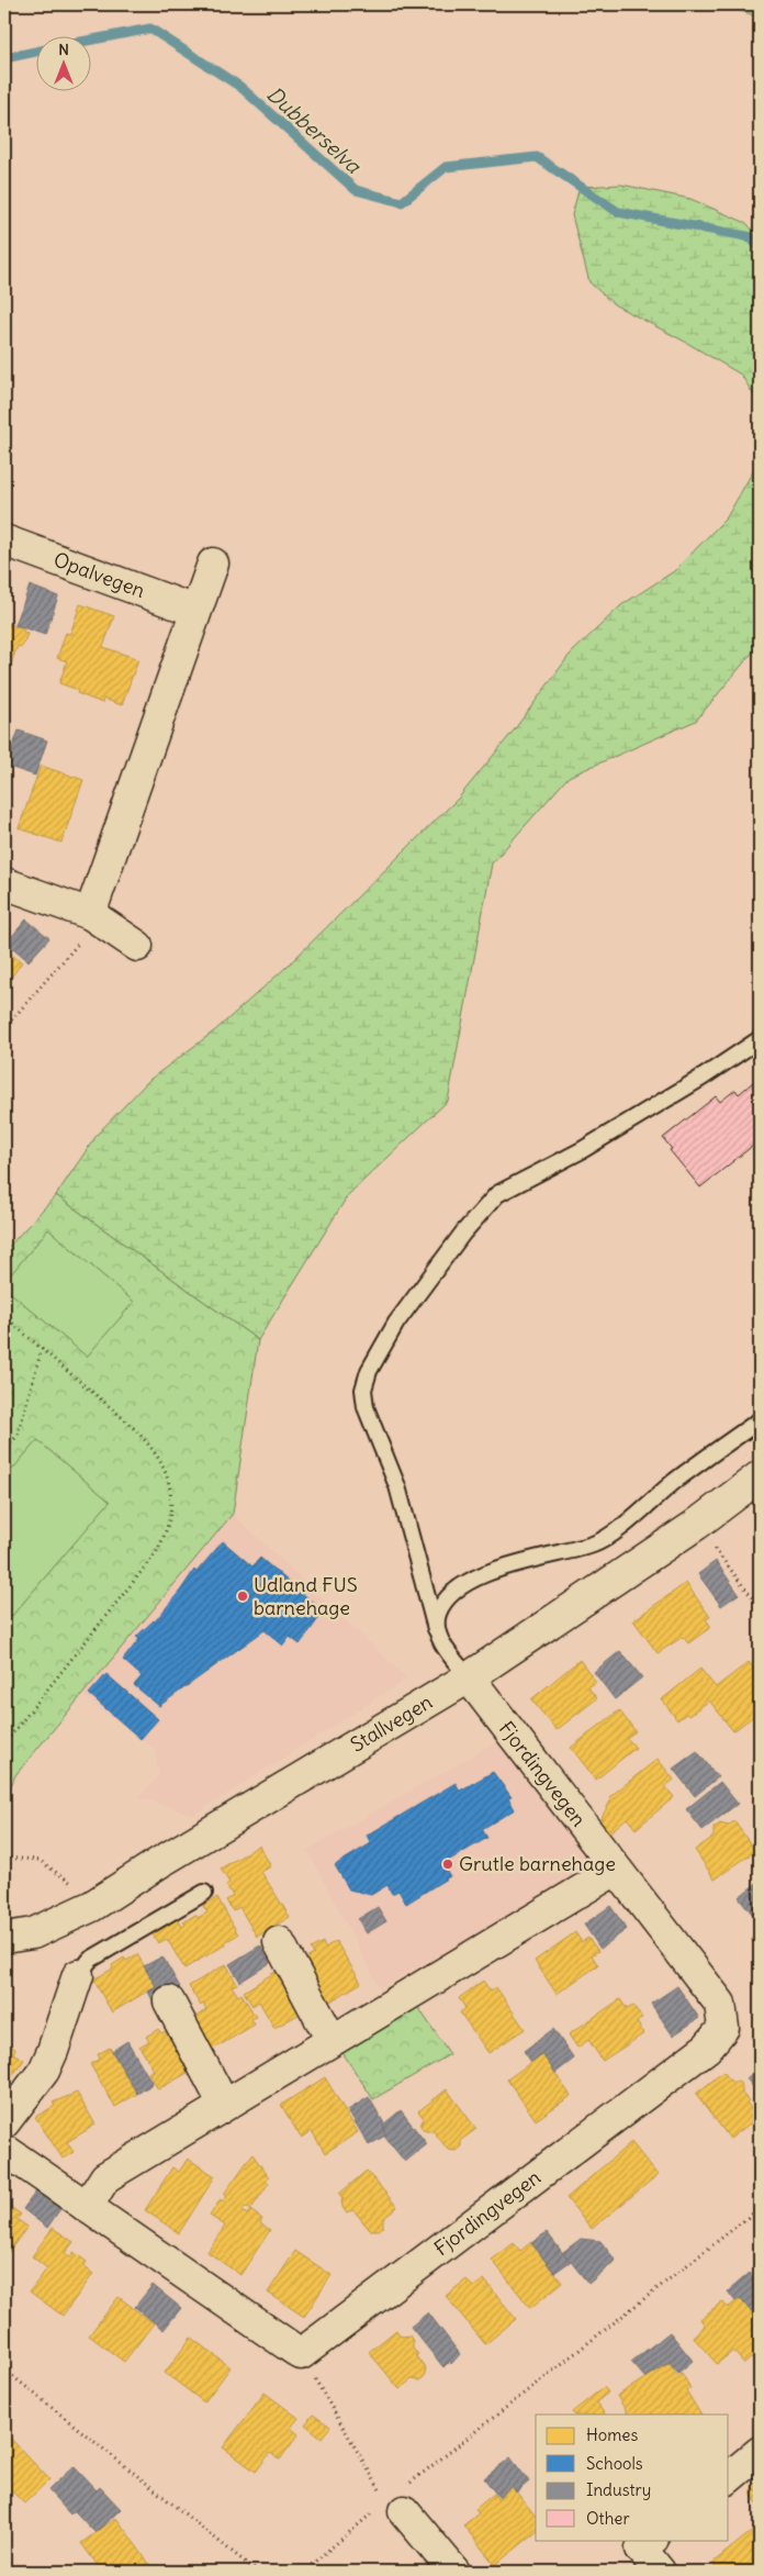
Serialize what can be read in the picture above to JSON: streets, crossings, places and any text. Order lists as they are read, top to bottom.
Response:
{
  "streets": {
    "street": ["Opalvegen", "Stallvegen", "Fjordingvegen"]
  },
  "crossings": [
    ["Stallvegen", "Fjordingvegen"]
  ],
  "water": ["Dubberselva"],
  "places": ["Udland FUS barnehage", "Grutle barnehage"],
  "legend": [
    "Homes",
    "Schools",
    "Industry",
    "Other"
  ],
  "north": "top"
}
